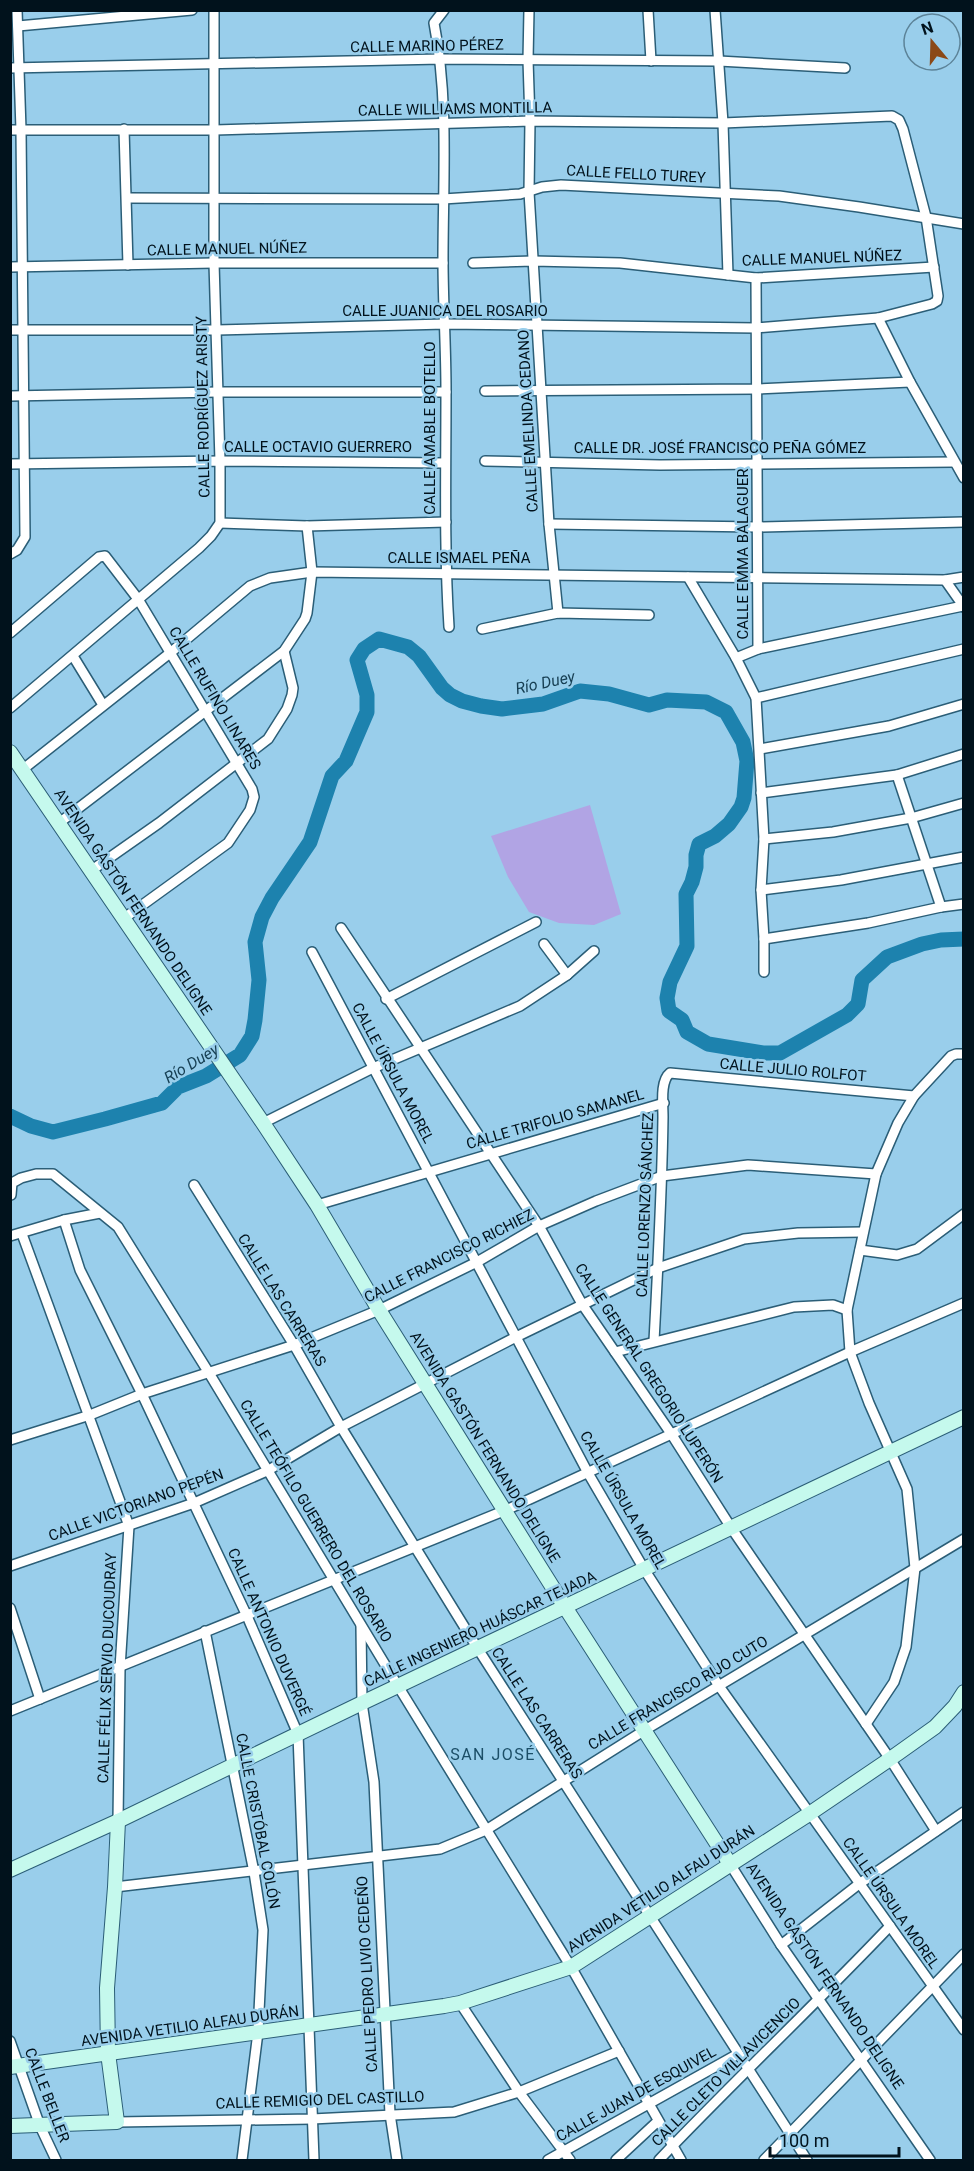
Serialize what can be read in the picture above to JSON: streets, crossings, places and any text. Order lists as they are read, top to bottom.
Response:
{
  "streets": {
    "main road": [
      "AVENIDA GASTÓN FERNANDO DELIGNE",
      "CALLE INGENIERO HUÁSCAR TEJADA",
      "CALLE FÉLIX SERVIO DUCOUDRAY",
      "AVENIDA VETILIO ALFAU DURÁN",
      "CALLE REMIGIO DEL CASTILLO"
    ],
    "street": [
      "CALLE MARINO PÉREZ",
      "CALLE WILLIAMS MONTILLA",
      "CALLE FELLO TUREY",
      "CALLE MANUEL NÚÑEZ",
      "CALLE JUANICA DEL ROSARIO",
      "CALLE RODRÍGUEZ ARISTY",
      "CALLE EMELINDA CEDANO",
      "CALLE AMABLE BOTELLO",
      "CALLE OCTAVIO GUERRERO",
      "CALLE DR. JOSÉ FRANCISCO PEÑA GÓMEZ",
      "CALLE EMMA BALAGUER",
      "CALLE ISMAEL PEÑA",
      "CALLE RUFINO LINARES",
      "CALLE JULIO ROLFOT",
      "CALLE ÚRSULA MOREL",
      "CALLE TRIFOLIO SAMANEL",
      "CALLE LORENZO SÁNCHEZ",
      "CALLE FRANCISCO RICHIEZ",
      "CALLE LAS CARRERAS",
      "CALLE GENERAL GREGORIO LUPERÓN",
      "CALLE VICTORIANO PEPÉN",
      "CALLE TEÓFILO GUERRERO DEL ROSARIO",
      "CALLE ANTONIO DUVERGÉ",
      "CALLE FRANCISCO RIJO CUTO",
      "CALLE CRISTÓBAL COLÓN",
      "CALLE PEDRO LIVIO CEDEÑO",
      "CALLE CLETO VILLAVICENCIO",
      "CALLE JUAN DE ESQUIVEL",
      "CALLE BELLER"
    ]
  },
  "crossings": [
    ["CALLE MARINO PÉREZ", "CALLE RODRÍGUEZ ARISTY"],
    ["CALLE MARINO PÉREZ", "CALLE EMELINDA CEDANO"],
    ["CALLE MARINO PÉREZ", "CALLE AMABLE BOTELLO"],
    ["CALLE WILLIAMS MONTILLA", "CALLE FELLO TUREY"],
    ["CALLE WILLIAMS MONTILLA", "CALLE RODRÍGUEZ ARISTY"],
    ["CALLE WILLIAMS MONTILLA", "CALLE EMELINDA CEDANO"],
    ["CALLE WILLIAMS MONTILLA", "CALLE AMABLE BOTELLO"],
    ["CALLE FELLO TUREY", "CALLE RODRÍGUEZ ARISTY"],
    ["CALLE FELLO TUREY", "CALLE EMELINDA CEDANO"],
    ["CALLE FELLO TUREY", "CALLE AMABLE BOTELLO"],
    ["CALLE MANUEL NÚÑEZ", "CALLE JUANICA DEL ROSARIO"],
    ["CALLE MANUEL NÚÑEZ", "CALLE RODRÍGUEZ ARISTY"],
    ["CALLE MANUEL NÚÑEZ", "CALLE EMELINDA CEDANO"],
    ["CALLE MANUEL NÚÑEZ", "CALLE AMABLE BOTELLO"],
    ["CALLE MANUEL NÚÑEZ", "CALLE EMMA BALAGUER"],
    ["CALLE JUANICA DEL ROSARIO", "CALLE RODRÍGUEZ ARISTY"],
    ["CALLE JUANICA DEL ROSARIO", "CALLE EMELINDA CEDANO"],
    ["CALLE JUANICA DEL ROSARIO", "CALLE AMABLE BOTELLO"],
    ["CALLE JUANICA DEL ROSARIO", "CALLE EMMA BALAGUER"],
    ["CALLE RODRÍGUEZ ARISTY", "CALLE OCTAVIO GUERRERO"],
    ["CALLE EMELINDA CEDANO", "CALLE DR. JOSÉ FRANCISCO PEÑA GÓMEZ"],
    ["CALLE EMELINDA CEDANO", "CALLE ISMAEL PEÑA"],
    ["CALLE AMABLE BOTELLO", "CALLE OCTAVIO GUERRERO"],
    ["CALLE AMABLE BOTELLO", "CALLE ISMAEL PEÑA"],
    ["CALLE DR. JOSÉ FRANCISCO PEÑA GÓMEZ", "CALLE EMMA BALAGUER"],
    ["CALLE EMMA BALAGUER", "CALLE ISMAEL PEÑA"],
    ["CALLE ISMAEL PEÑA", "CALLE RUFINO LINARES"],
    ["CALLE ISMAEL PEÑA", "AVENIDA GASTÓN FERNANDO DELIGNE"],
    ["CALLE RUFINO LINARES", "AVENIDA GASTÓN FERNANDO DELIGNE"],
    ["AVENIDA GASTÓN FERNANDO DELIGNE", "CALLE TRIFOLIO SAMANEL"],
    ["AVENIDA GASTÓN FERNANDO DELIGNE", "CALLE FRANCISCO RICHIEZ"],
    ["AVENIDA GASTÓN FERNANDO DELIGNE", "CALLE VICTORIANO PEPÉN"],
    ["AVENIDA GASTÓN FERNANDO DELIGNE", "CALLE INGENIERO HUÁSCAR TEJADA"],
    ["AVENIDA GASTÓN FERNANDO DELIGNE", "CALLE FRANCISCO RIJO CUTO"],
    ["AVENIDA GASTÓN FERNANDO DELIGNE", "AVENIDA VETILIO ALFAU DURÁN"],
    ["AVENIDA GASTÓN FERNANDO DELIGNE", "CALLE CLETO VILLAVICENCIO"],
    ["CALLE JULIO ROLFOT", "CALLE LORENZO SÁNCHEZ"],
    ["CALLE ÚRSULA MOREL", "CALLE TRIFOLIO SAMANEL"],
    ["CALLE ÚRSULA MOREL", "CALLE FRANCISCO RICHIEZ"],
    ["CALLE ÚRSULA MOREL", "CALLE VICTORIANO PEPÉN"],
    ["CALLE ÚRSULA MOREL", "CALLE INGENIERO HUÁSCAR TEJADA"],
    ["CALLE ÚRSULA MOREL", "CALLE FRANCISCO RIJO CUTO"],
    ["CALLE ÚRSULA MOREL", "AVENIDA VETILIO ALFAU DURÁN"],
    ["CALLE ÚRSULA MOREL", "CALLE CLETO VILLAVICENCIO"],
    ["CALLE TRIFOLIO SAMANEL", "CALLE LORENZO SÁNCHEZ"],
    ["CALLE TRIFOLIO SAMANEL", "CALLE GENERAL GREGORIO LUPERÓN"],
    ["CALLE LORENZO SÁNCHEZ", "CALLE FRANCISCO RICHIEZ"],
    ["CALLE LORENZO SÁNCHEZ", "CALLE VICTORIANO PEPÉN"],
    ["CALLE FRANCISCO RICHIEZ", "CALLE LAS CARRERAS"],
    ["CALLE FRANCISCO RICHIEZ", "CALLE GENERAL GREGORIO LUPERÓN"],
    ["CALLE FRANCISCO RICHIEZ", "CALLE TEÓFILO GUERRERO DEL ROSARIO"],
    ["CALLE FRANCISCO RICHIEZ", "CALLE ANTONIO DUVERGÉ"],
    ["CALLE FRANCISCO RICHIEZ", "CALLE FÉLIX SERVIO DUCOUDRAY"],
    ["CALLE LAS CARRERAS", "CALLE VICTORIANO PEPÉN"],
    ["CALLE LAS CARRERAS", "CALLE INGENIERO HUÁSCAR TEJADA"],
    ["CALLE LAS CARRERAS", "CALLE FRANCISCO RIJO CUTO"],
    ["CALLE LAS CARRERAS", "AVENIDA VETILIO ALFAU DURÁN"],
    ["CALLE LAS CARRERAS", "CALLE CLETO VILLAVICENCIO"],
    ["CALLE LAS CARRERAS", "CALLE JUAN DE ESQUIVEL"],
    ["CALLE GENERAL GREGORIO LUPERÓN", "CALLE VICTORIANO PEPÉN"],
    ["CALLE GENERAL GREGORIO LUPERÓN", "CALLE INGENIERO HUÁSCAR TEJADA"],
    ["CALLE GENERAL GREGORIO LUPERÓN", "CALLE FRANCISCO RIJO CUTO"],
    ["CALLE GENERAL GREGORIO LUPERÓN", "AVENIDA VETILIO ALFAU DURÁN"],
    ["CALLE VICTORIANO PEPÉN", "CALLE TEÓFILO GUERRERO DEL ROSARIO"],
    ["CALLE VICTORIANO PEPÉN", "CALLE ANTONIO DUVERGÉ"],
    ["CALLE VICTORIANO PEPÉN", "CALLE FÉLIX SERVIO DUCOUDRAY"],
    ["CALLE TEÓFILO GUERRERO DEL ROSARIO", "CALLE INGENIERO HUÁSCAR TEJADA"],
    ["CALLE TEÓFILO GUERRERO DEL ROSARIO", "CALLE FRANCISCO RIJO CUTO"],
    ["CALLE TEÓFILO GUERRERO DEL ROSARIO", "AVENIDA VETILIO ALFAU DURÁN"],
    ["CALLE TEÓFILO GUERRERO DEL ROSARIO", "CALLE PEDRO LIVIO CEDEÑO"],
    ["CALLE TEÓFILO GUERRERO DEL ROSARIO", "CALLE CLETO VILLAVICENCIO"],
    ["CALLE TEÓFILO GUERRERO DEL ROSARIO", "CALLE JUAN DE ESQUIVEL"],
    ["CALLE TEÓFILO GUERRERO DEL ROSARIO", "CALLE REMIGIO DEL CASTILLO"],
    ["CALLE INGENIERO HUÁSCAR TEJADA", "CALLE ANTONIO DUVERGÉ"],
    ["CALLE INGENIERO HUÁSCAR TEJADA", "CALLE FÉLIX SERVIO DUCOUDRAY"],
    ["CALLE INGENIERO HUÁSCAR TEJADA", "CALLE CRISTÓBAL COLÓN"],
    ["CALLE INGENIERO HUÁSCAR TEJADA", "CALLE PEDRO LIVIO CEDEÑO"],
    ["CALLE ANTONIO DUVERGÉ", "CALLE FRANCISCO RIJO CUTO"],
    ["CALLE ANTONIO DUVERGÉ", "AVENIDA VETILIO ALFAU DURÁN"],
    ["CALLE ANTONIO DUVERGÉ", "CALLE REMIGIO DEL CASTILLO"],
    ["CALLE FÉLIX SERVIO DUCOUDRAY", "CALLE FRANCISCO RIJO CUTO"],
    ["CALLE FÉLIX SERVIO DUCOUDRAY", "AVENIDA VETILIO ALFAU DURÁN"],
    ["CALLE FÉLIX SERVIO DUCOUDRAY", "CALLE REMIGIO DEL CASTILLO"],
    ["CALLE FRANCISCO RIJO CUTO", "CALLE CRISTÓBAL COLÓN"],
    ["CALLE FRANCISCO RIJO CUTO", "CALLE PEDRO LIVIO CEDEÑO"],
    ["CALLE CRISTÓBAL COLÓN", "AVENIDA VETILIO ALFAU DURÁN"],
    ["CALLE CRISTÓBAL COLÓN", "CALLE REMIGIO DEL CASTILLO"],
    ["AVENIDA VETILIO ALFAU DURÁN", "CALLE PEDRO LIVIO CEDEÑO"],
    ["AVENIDA VETILIO ALFAU DURÁN", "CALLE BELLER"],
    ["CALLE PEDRO LIVIO CEDEÑO", "CALLE REMIGIO DEL CASTILLO"],
    ["CALLE BELLER", "CALLE REMIGIO DEL CASTILLO"]
  ],
  "districts": ["SAN JOSÉ"],
  "water": ["Río Duey"],
  "scale_bar": "100 m",
  "north": "top"
}
